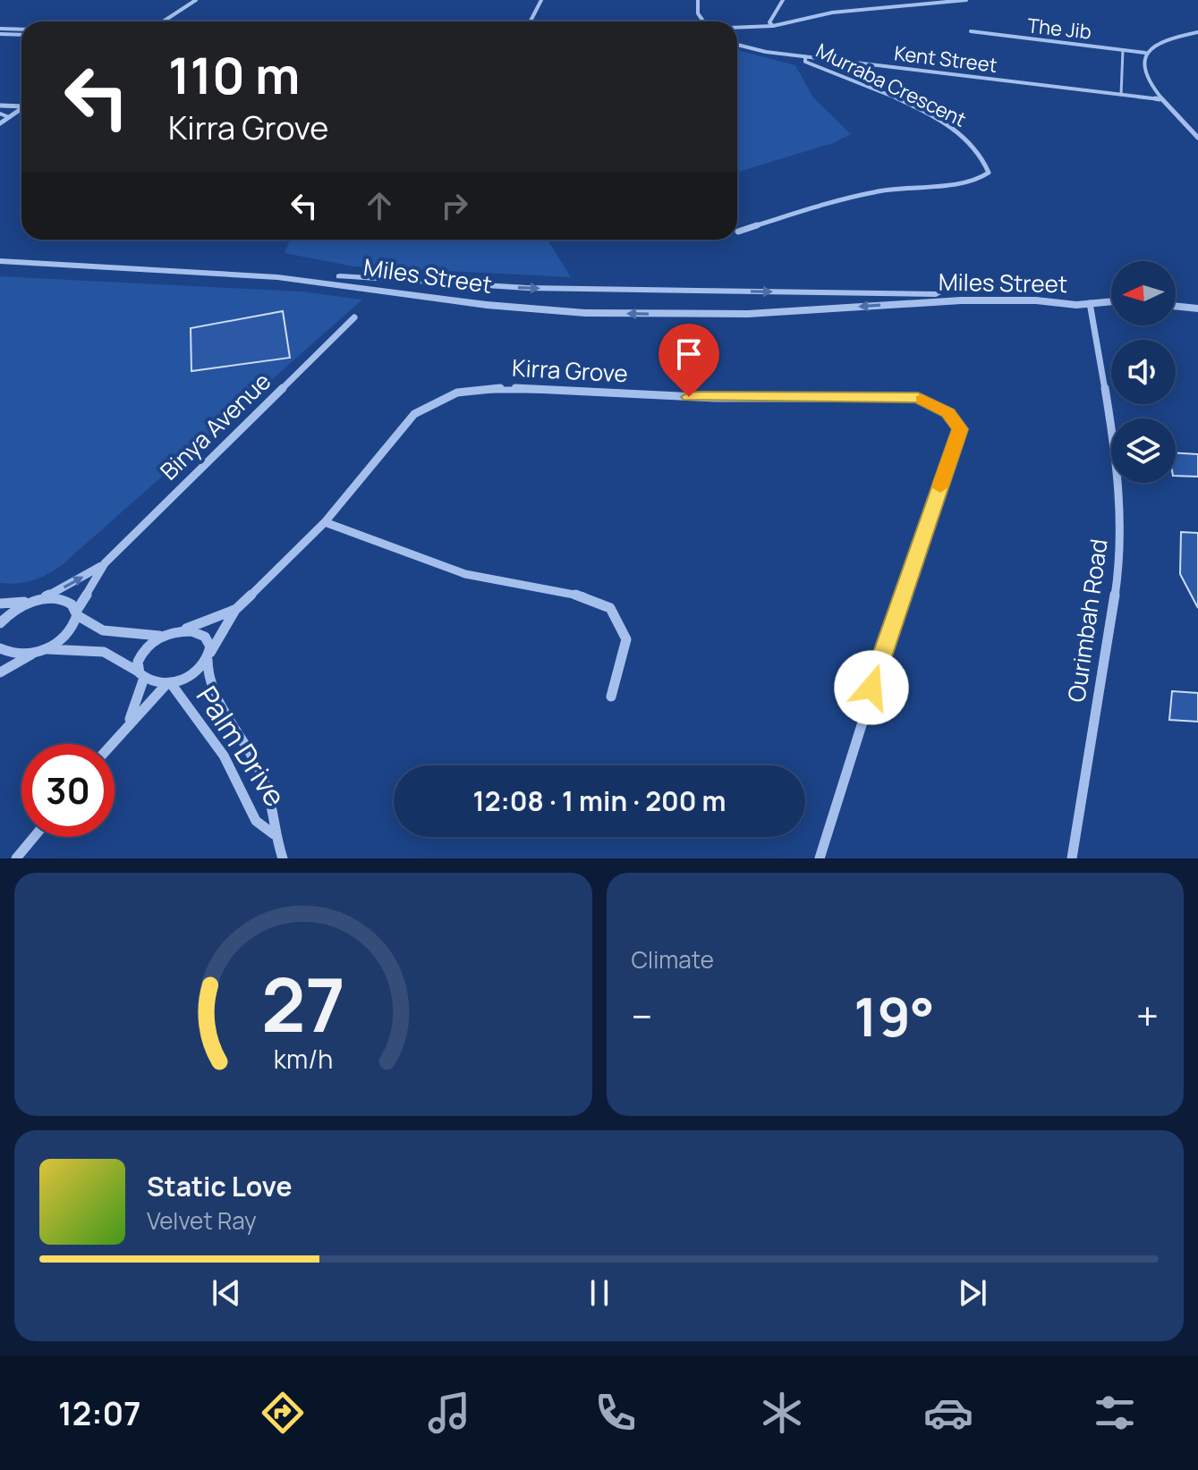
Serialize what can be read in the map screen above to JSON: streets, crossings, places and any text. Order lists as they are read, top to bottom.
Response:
{
  "streets": {
    "street": [
      "The Jib",
      "Kent Street",
      "Murraba Crescent",
      "Miles Street",
      "Kirra Grove",
      "Binya Avenue",
      "Ourimbah Road",
      "Palm Drive"
    ]
  },
  "crossings": [
    ["Kent Street", "Murraba Crescent"],
    ["Miles Street", "Ourimbah Road"],
    ["Kirra Grove", "Palm Drive"]
  ],
  "north": "left",
  "page": {
    "turn": ["110 m", "Kirra Grove"],
    "limit": "30",
    "trip": "12:08 · 1 min · 200 m",
    "tile": "Climate",
    "heat": ["−", "19°", "+"],
    "song": ["Static Love", "Velvet Ray"],
    "tabs": "12:07",
    "gauge": ["27", "km/h"]
  }
}
